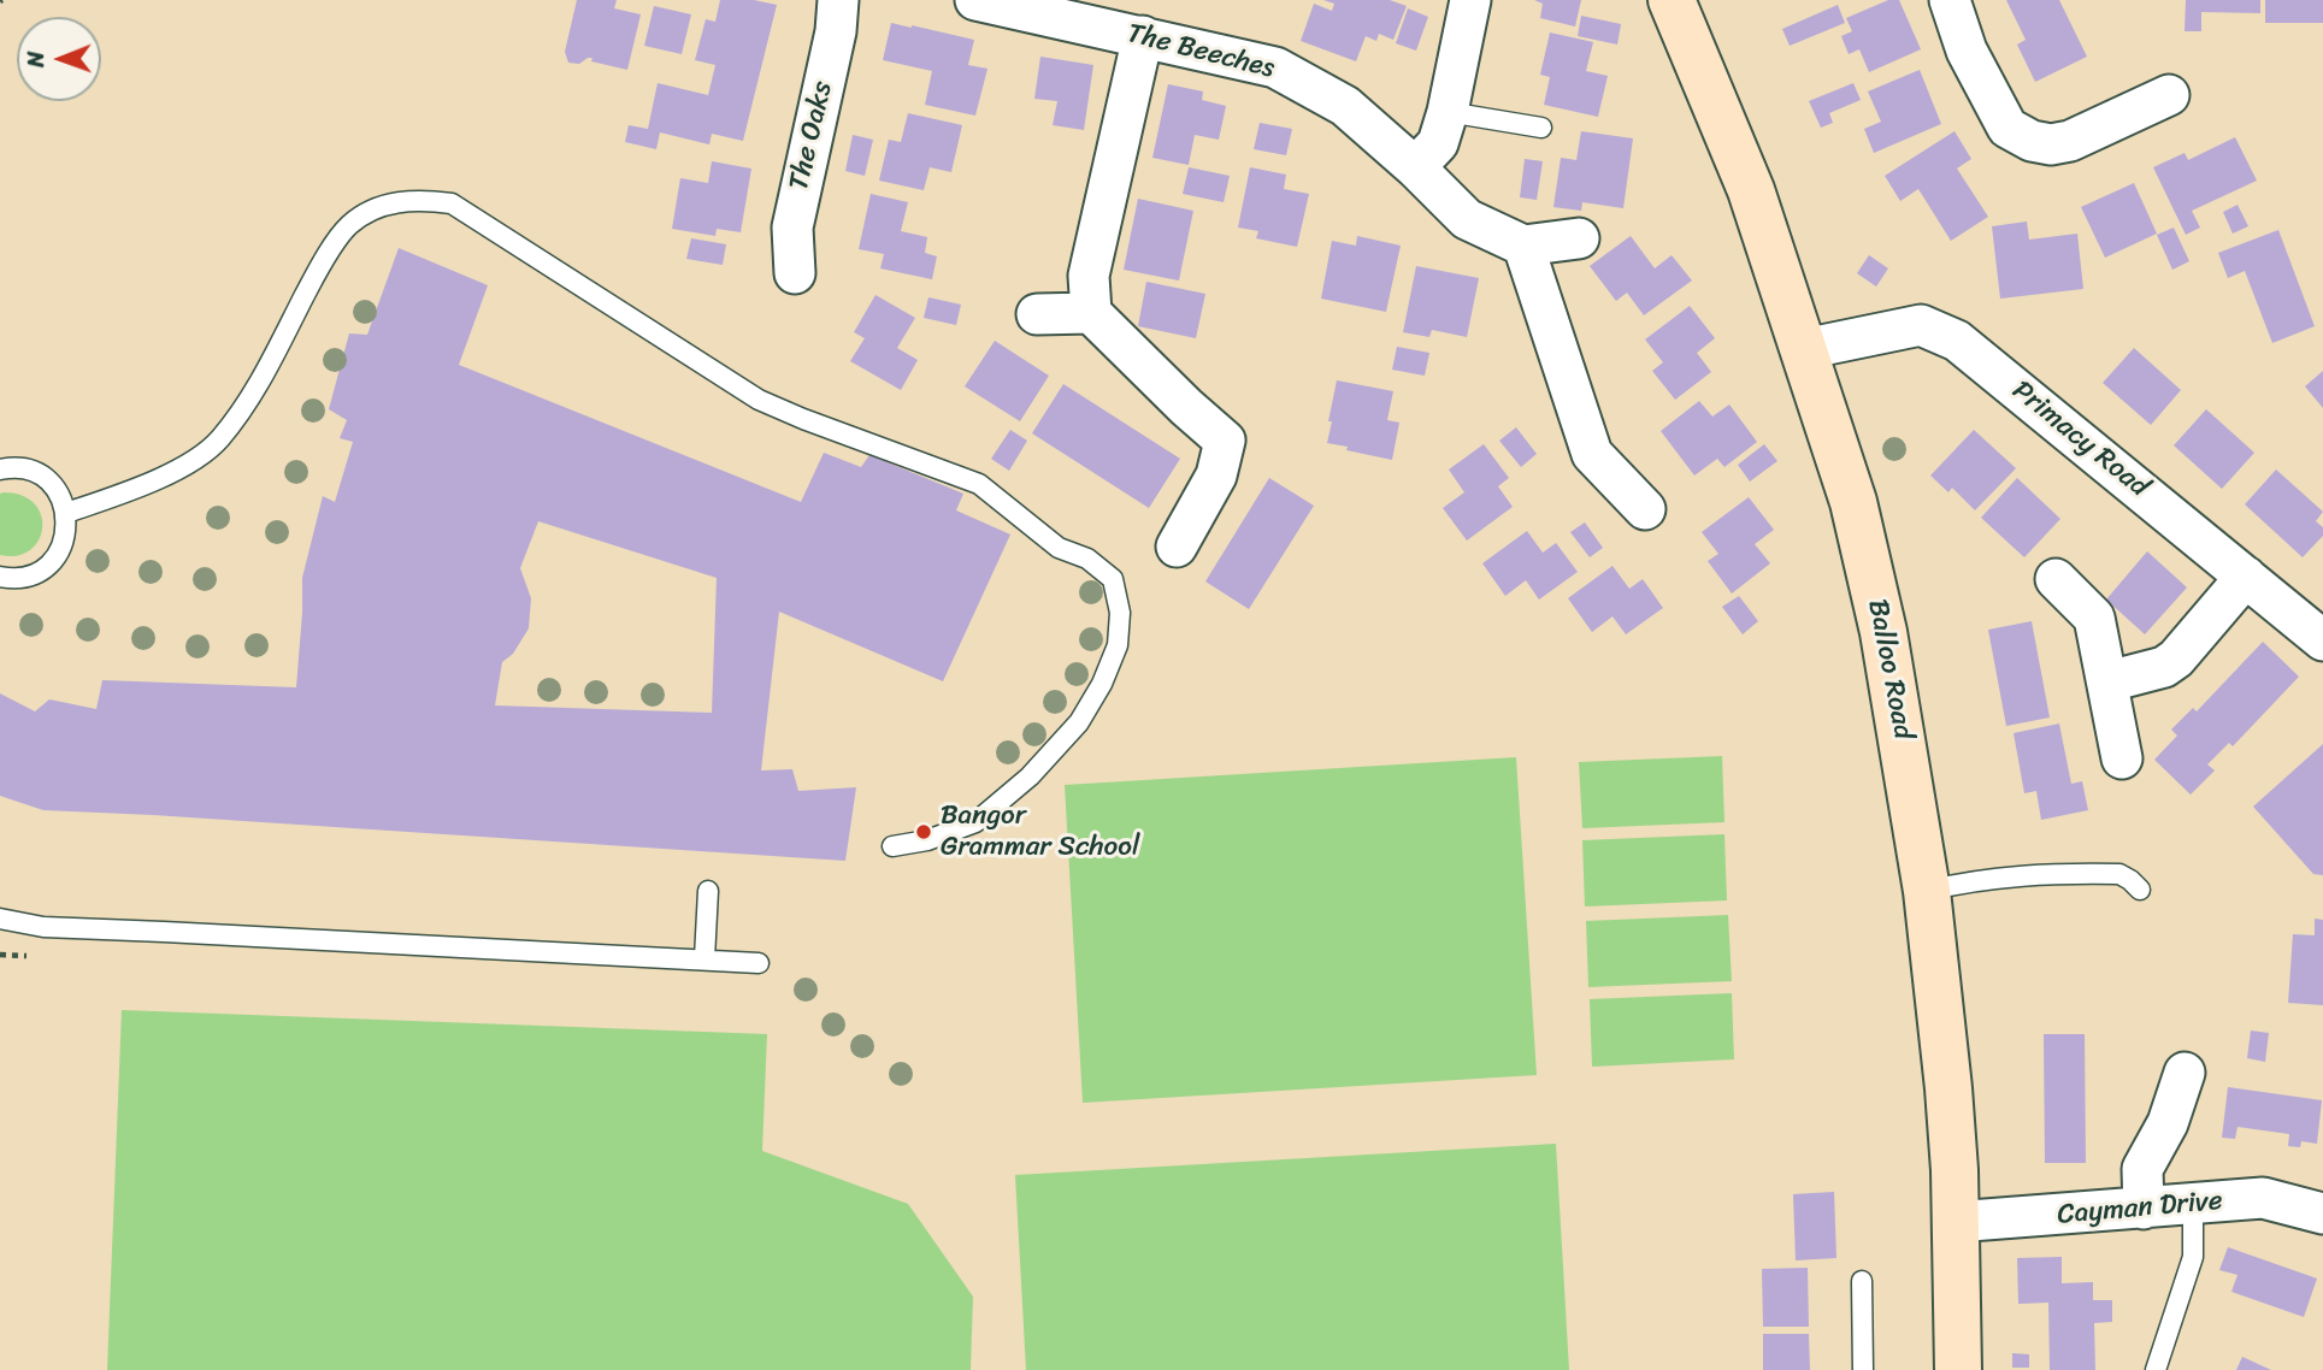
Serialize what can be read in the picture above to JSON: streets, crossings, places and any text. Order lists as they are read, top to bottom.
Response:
{
  "streets": {
    "street": [
      "The Beeches",
      "The Oaks",
      "Primacy Road",
      "Balloo Road",
      "Cayman Drive"
    ]
  },
  "crossings": [
    ["Primacy Road", "Balloo Road"],
    ["Balloo Road", "Cayman Drive"]
  ],
  "places": ["Bangor Grammar School"],
  "north": "left"
}
